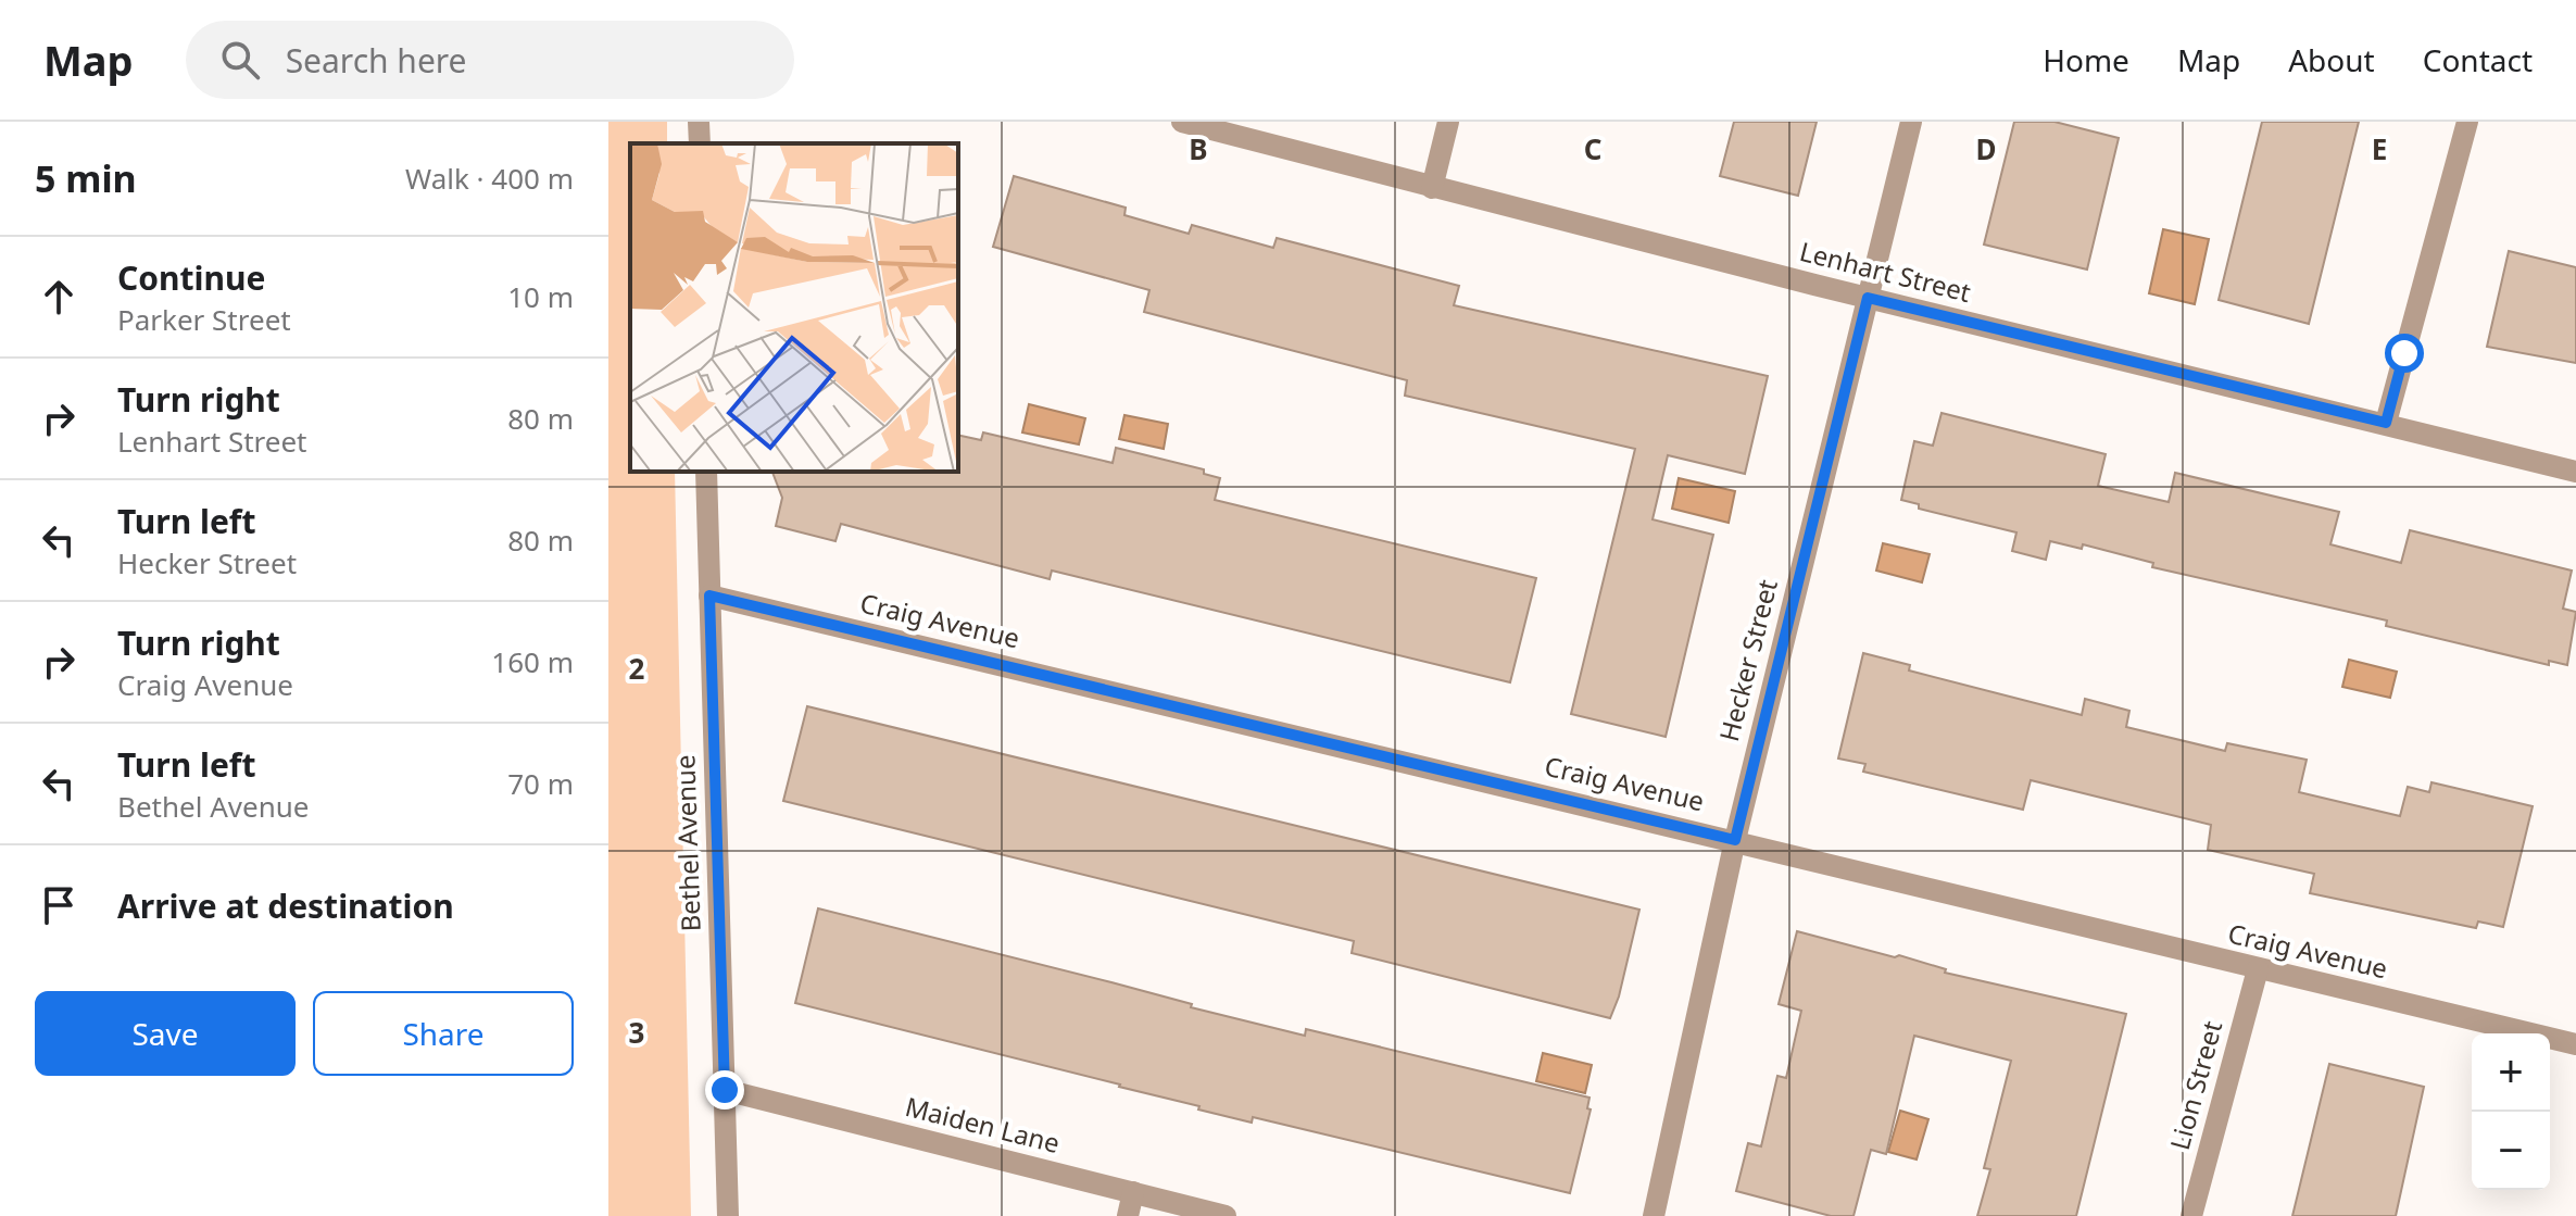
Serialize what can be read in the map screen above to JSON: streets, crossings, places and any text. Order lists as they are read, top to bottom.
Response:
{
  "streets": {
    "street": [
      "Lenhart Street",
      "Craig Avenue",
      "Hecker Street",
      "Bethel Avenue",
      "Lion Street",
      "Maiden Lane"
    ]
  },
  "crossings": [
    ["Lenhart Street", "Hecker Street"],
    ["Craig Avenue", "Hecker Street"],
    ["Craig Avenue", "Bethel Avenue"],
    ["Craig Avenue", "Lion Street"],
    ["Bethel Avenue", "Maiden Lane"]
  ],
  "page": {
    "header": "Map",
    "search": "Search here",
    "nav": [
      "Home",
      "Map",
      "About",
      "Contact"
    ],
    "heading": ["5 min", "Walk · 400 m"],
    "list": [
      ["Continue", "Parker Street", "10 m"],
      ["Turn right", "Lenhart Street", "80 m"],
      ["Turn left", "Hecker Street", "80 m"],
      ["Turn right", "Craig Avenue", "160 m"],
      ["Turn left", "Bethel Avenue", "70 m"],
      "Arrive at destination"
    ],
    "buttons": ["Save", "Share"],
    "map_buttons": ["+", "−"]
  },
  "grid": {
    "columns": [
      "B",
      "C",
      "D",
      "E"
    ],
    "rows": ["2", "3"]
  }
}
